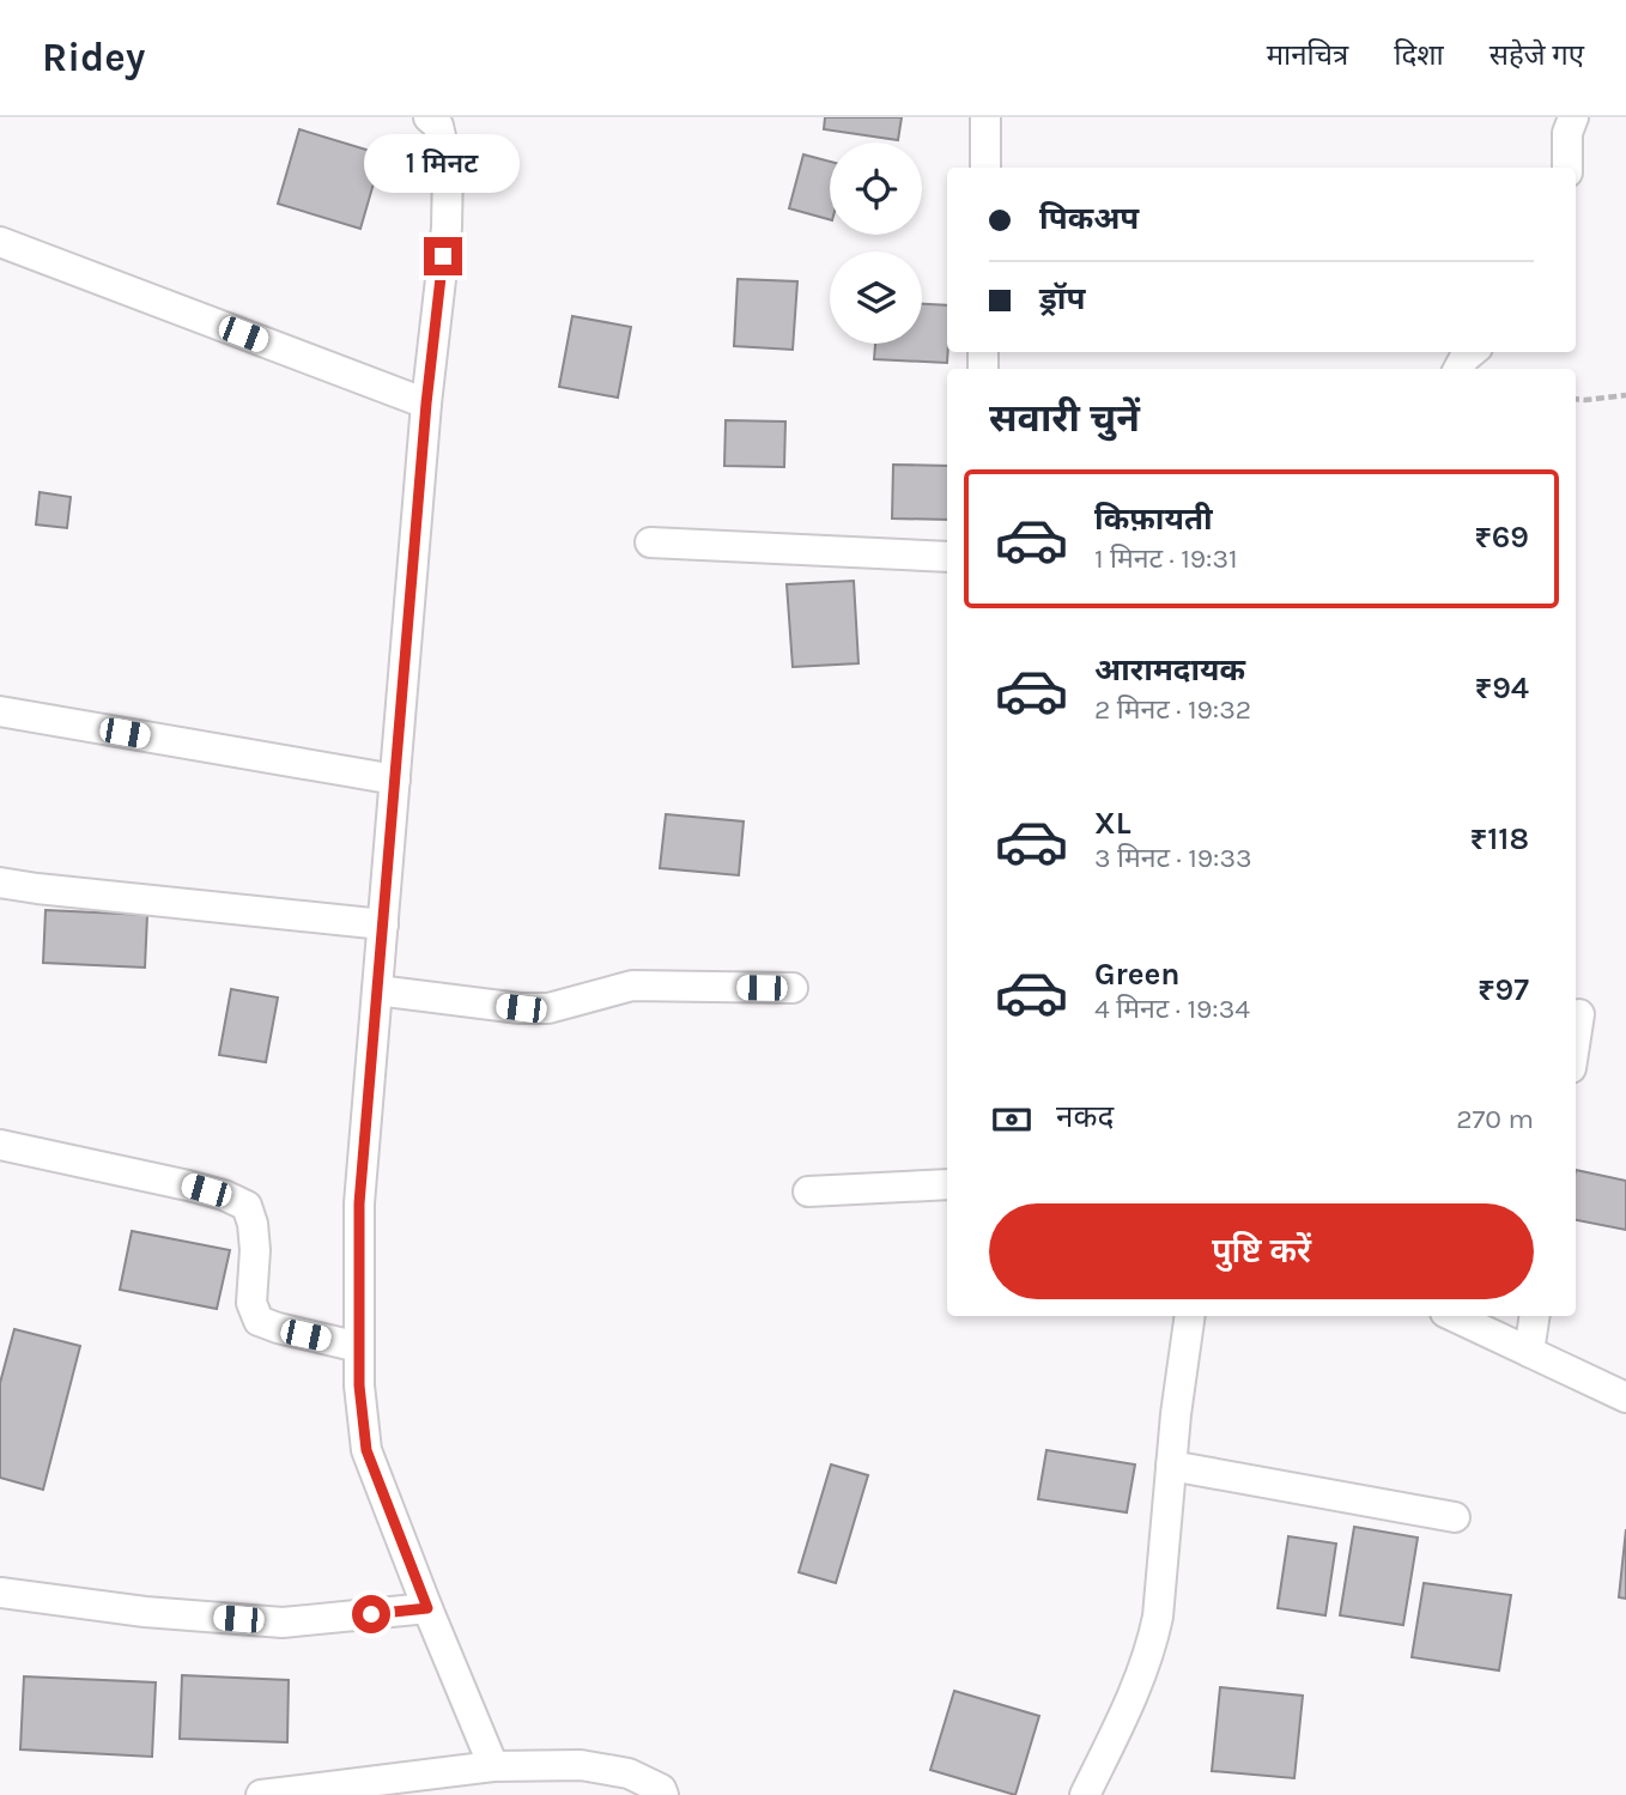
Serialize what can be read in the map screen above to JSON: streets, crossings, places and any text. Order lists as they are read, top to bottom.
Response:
{
  "page": {
    "header": "Ridey",
    "nav": ["मानचित्र", "दिशा", "सहेजे गए"],
    "bubble": "1 मिनट",
    "banner": ["पिकअप", "ड्रॉप"],
    "heading": "सवारी चुनें",
    "list": [
      {
        "name": "किफ़ायती",
        "note": "1 मिनट · 19:31",
        "value": "₹69"
      },
      {
        "name": "आरामदायक",
        "note": "2 मिनट · 19:32",
        "value": "₹94"
      },
      {
        "name": "XL",
        "note": "3 मिनट · 19:33",
        "value": "₹118"
      },
      {
        "name": "Green",
        "note": "4 मिनट · 19:34",
        "value": "₹97"
      }
    ],
    "pay": ["नकद", "270 m"],
    "buttons": "पुष्टि करें"
  }
}
